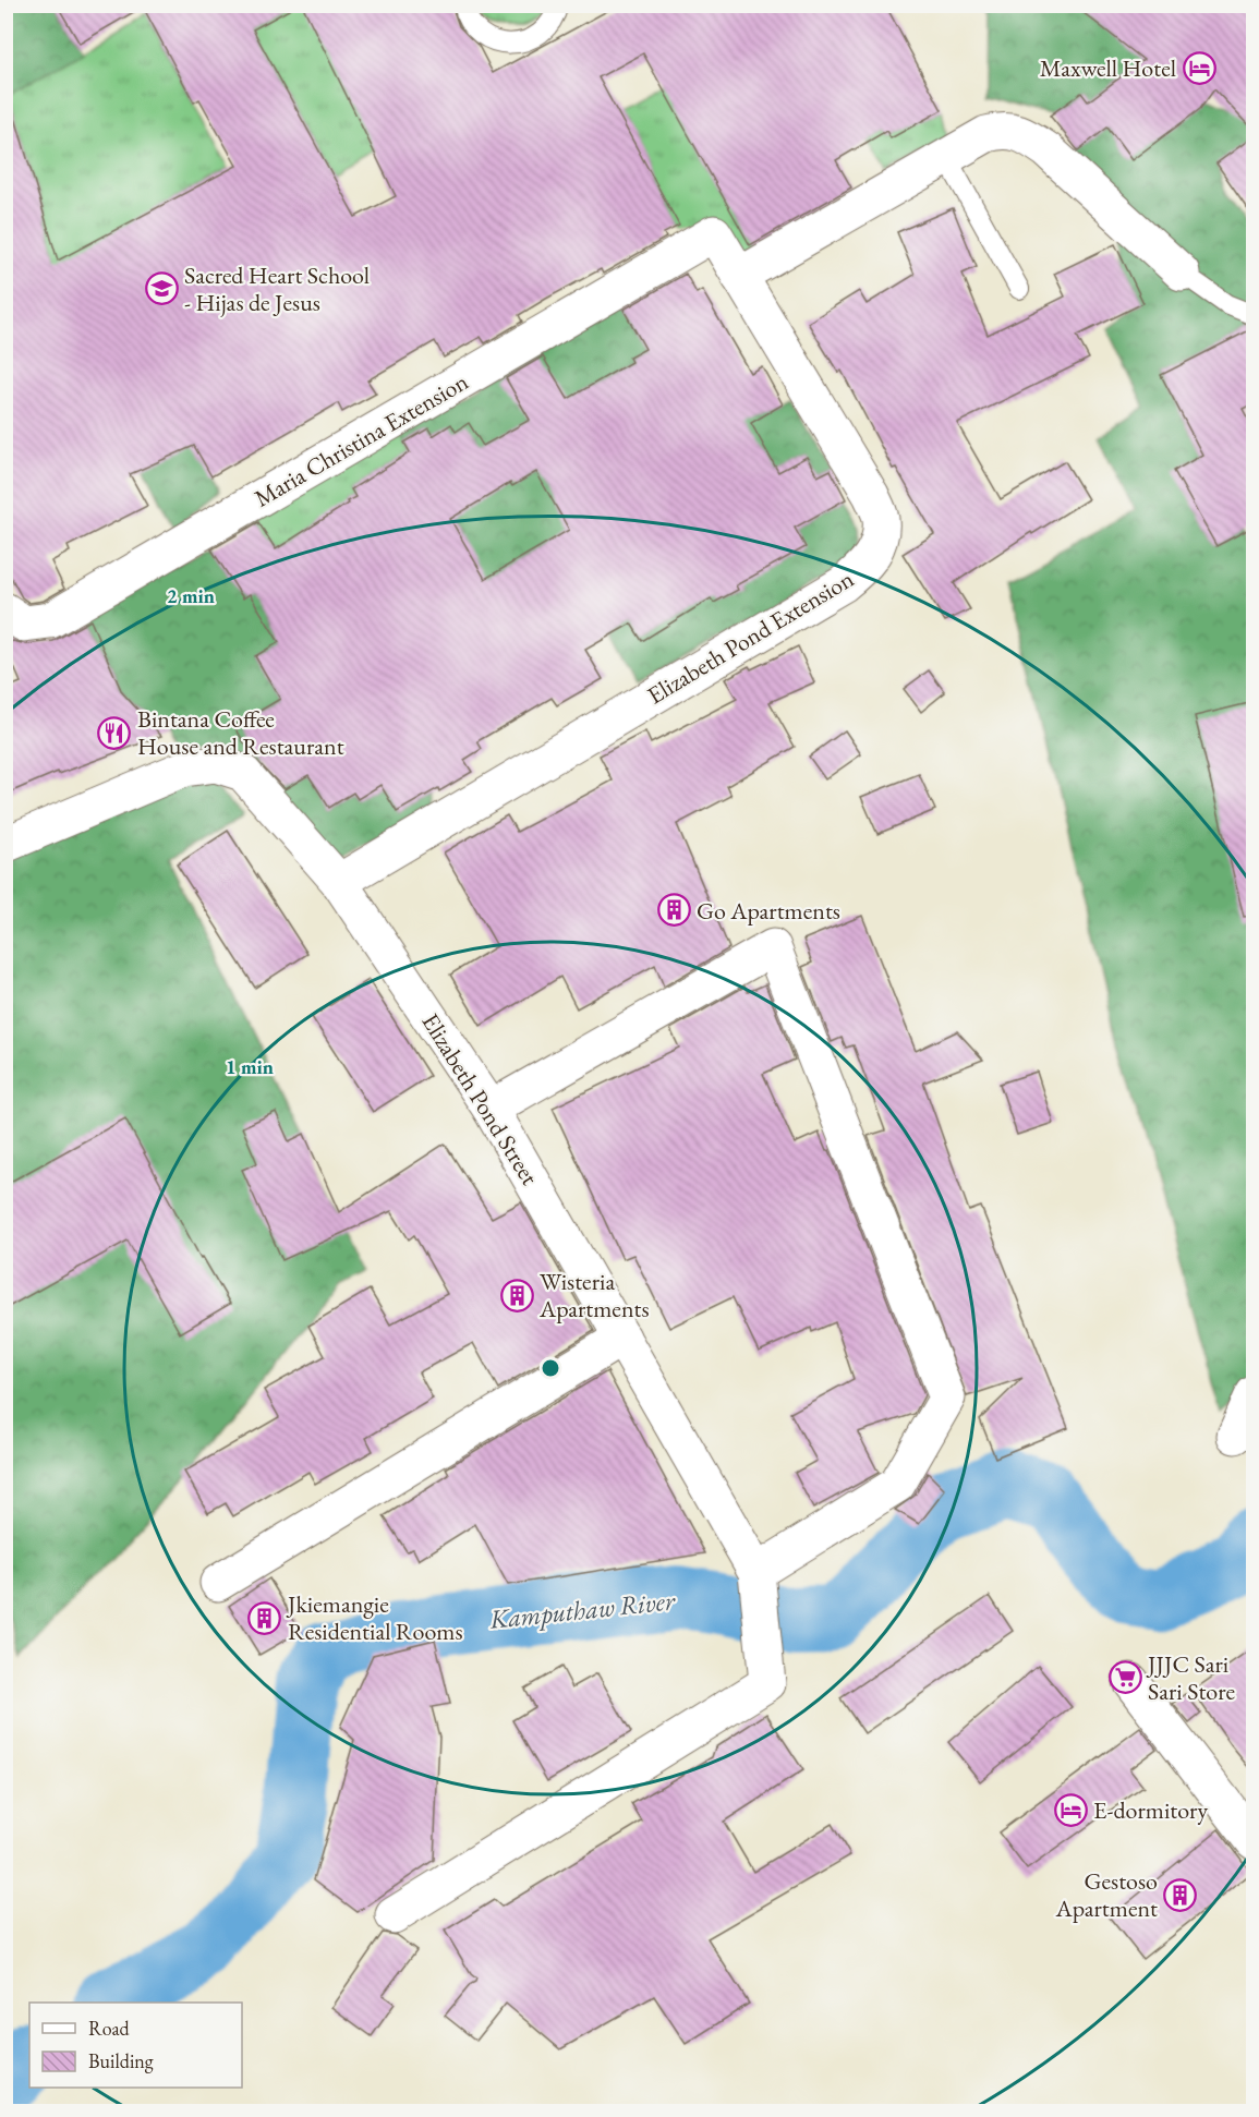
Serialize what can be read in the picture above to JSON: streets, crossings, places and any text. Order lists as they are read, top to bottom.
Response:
{
  "streets": {
    "street": ["Maria Christina Extension", "Elizabeth Pond Extension", "Elizabeth Pond Street"]
  },
  "crossings": [
    ["Maria Christina Extension", "Elizabeth Pond Extension"],
    ["Elizabeth Pond Extension", "Elizabeth Pond Street"]
  ],
  "water": ["Kamputhaw River"],
  "places": {
    "hotel": ["Maxwell Hotel", "E-dormitory"],
    "school or university": ["Sacred Heart School - Hijas de Jesus"],
    "restaurant": ["Bintana Coffee House and Restaurant"],
    "building": [
      "Go Apartments",
      "Wisteria Apartments",
      "Jkiemangie Residential Rooms",
      "Gestoso Apartment"
    ],
    "supermarket": ["JJJC Sari Sari Store"]
  },
  "legend": ["Road", "Building"],
  "rings": ["2 min", "1 min"]
}
